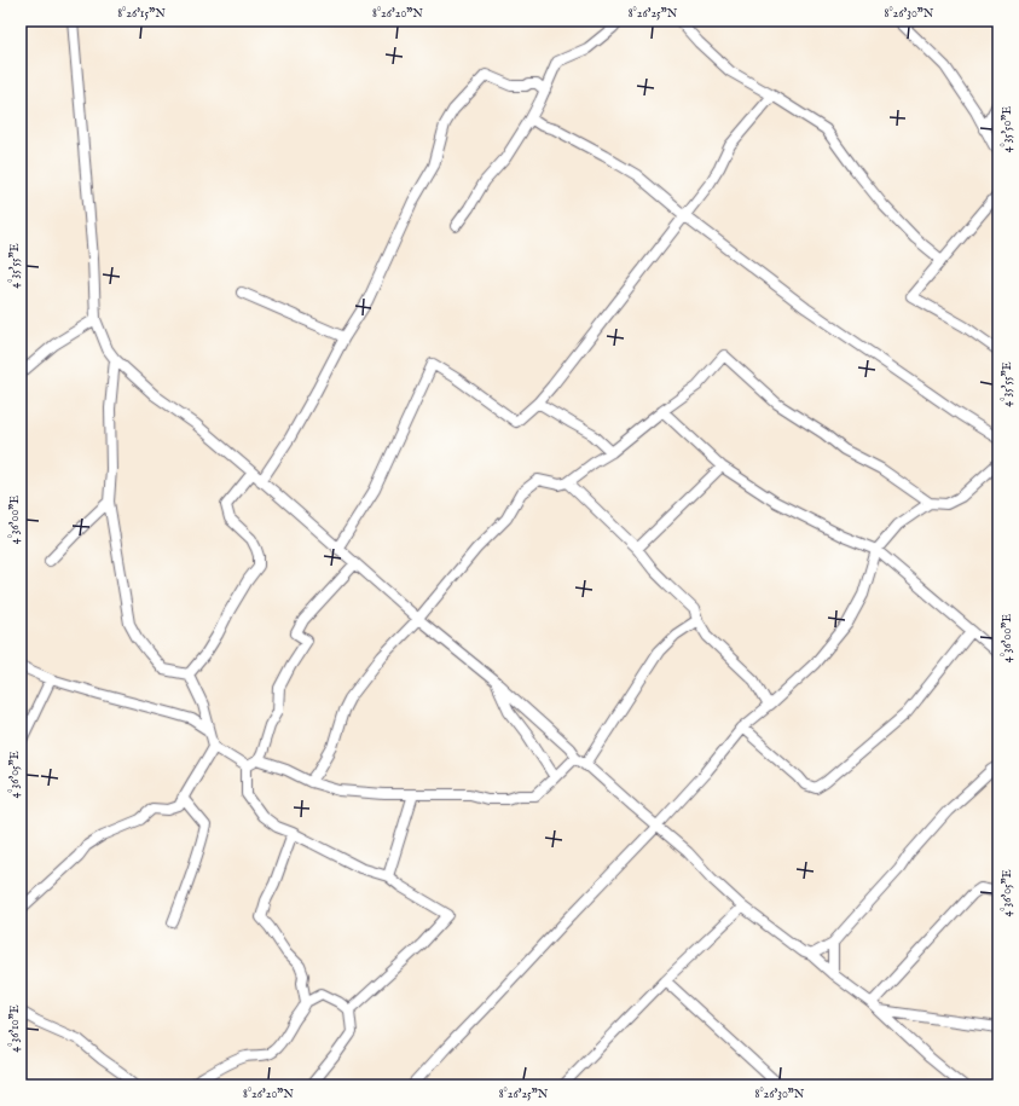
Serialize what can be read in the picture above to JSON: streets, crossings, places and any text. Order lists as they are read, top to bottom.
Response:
{
  "coordinates": [
    "8°26'15\"N",
    "8°26'20\"N",
    "8°26'25\"N",
    "8°26'30\"N",
    "4°35'50\"E",
    "4°35'55\"E",
    "4°36'00\"E",
    "4°36'05\"E",
    "4°36'10\"E"
  ]
}
